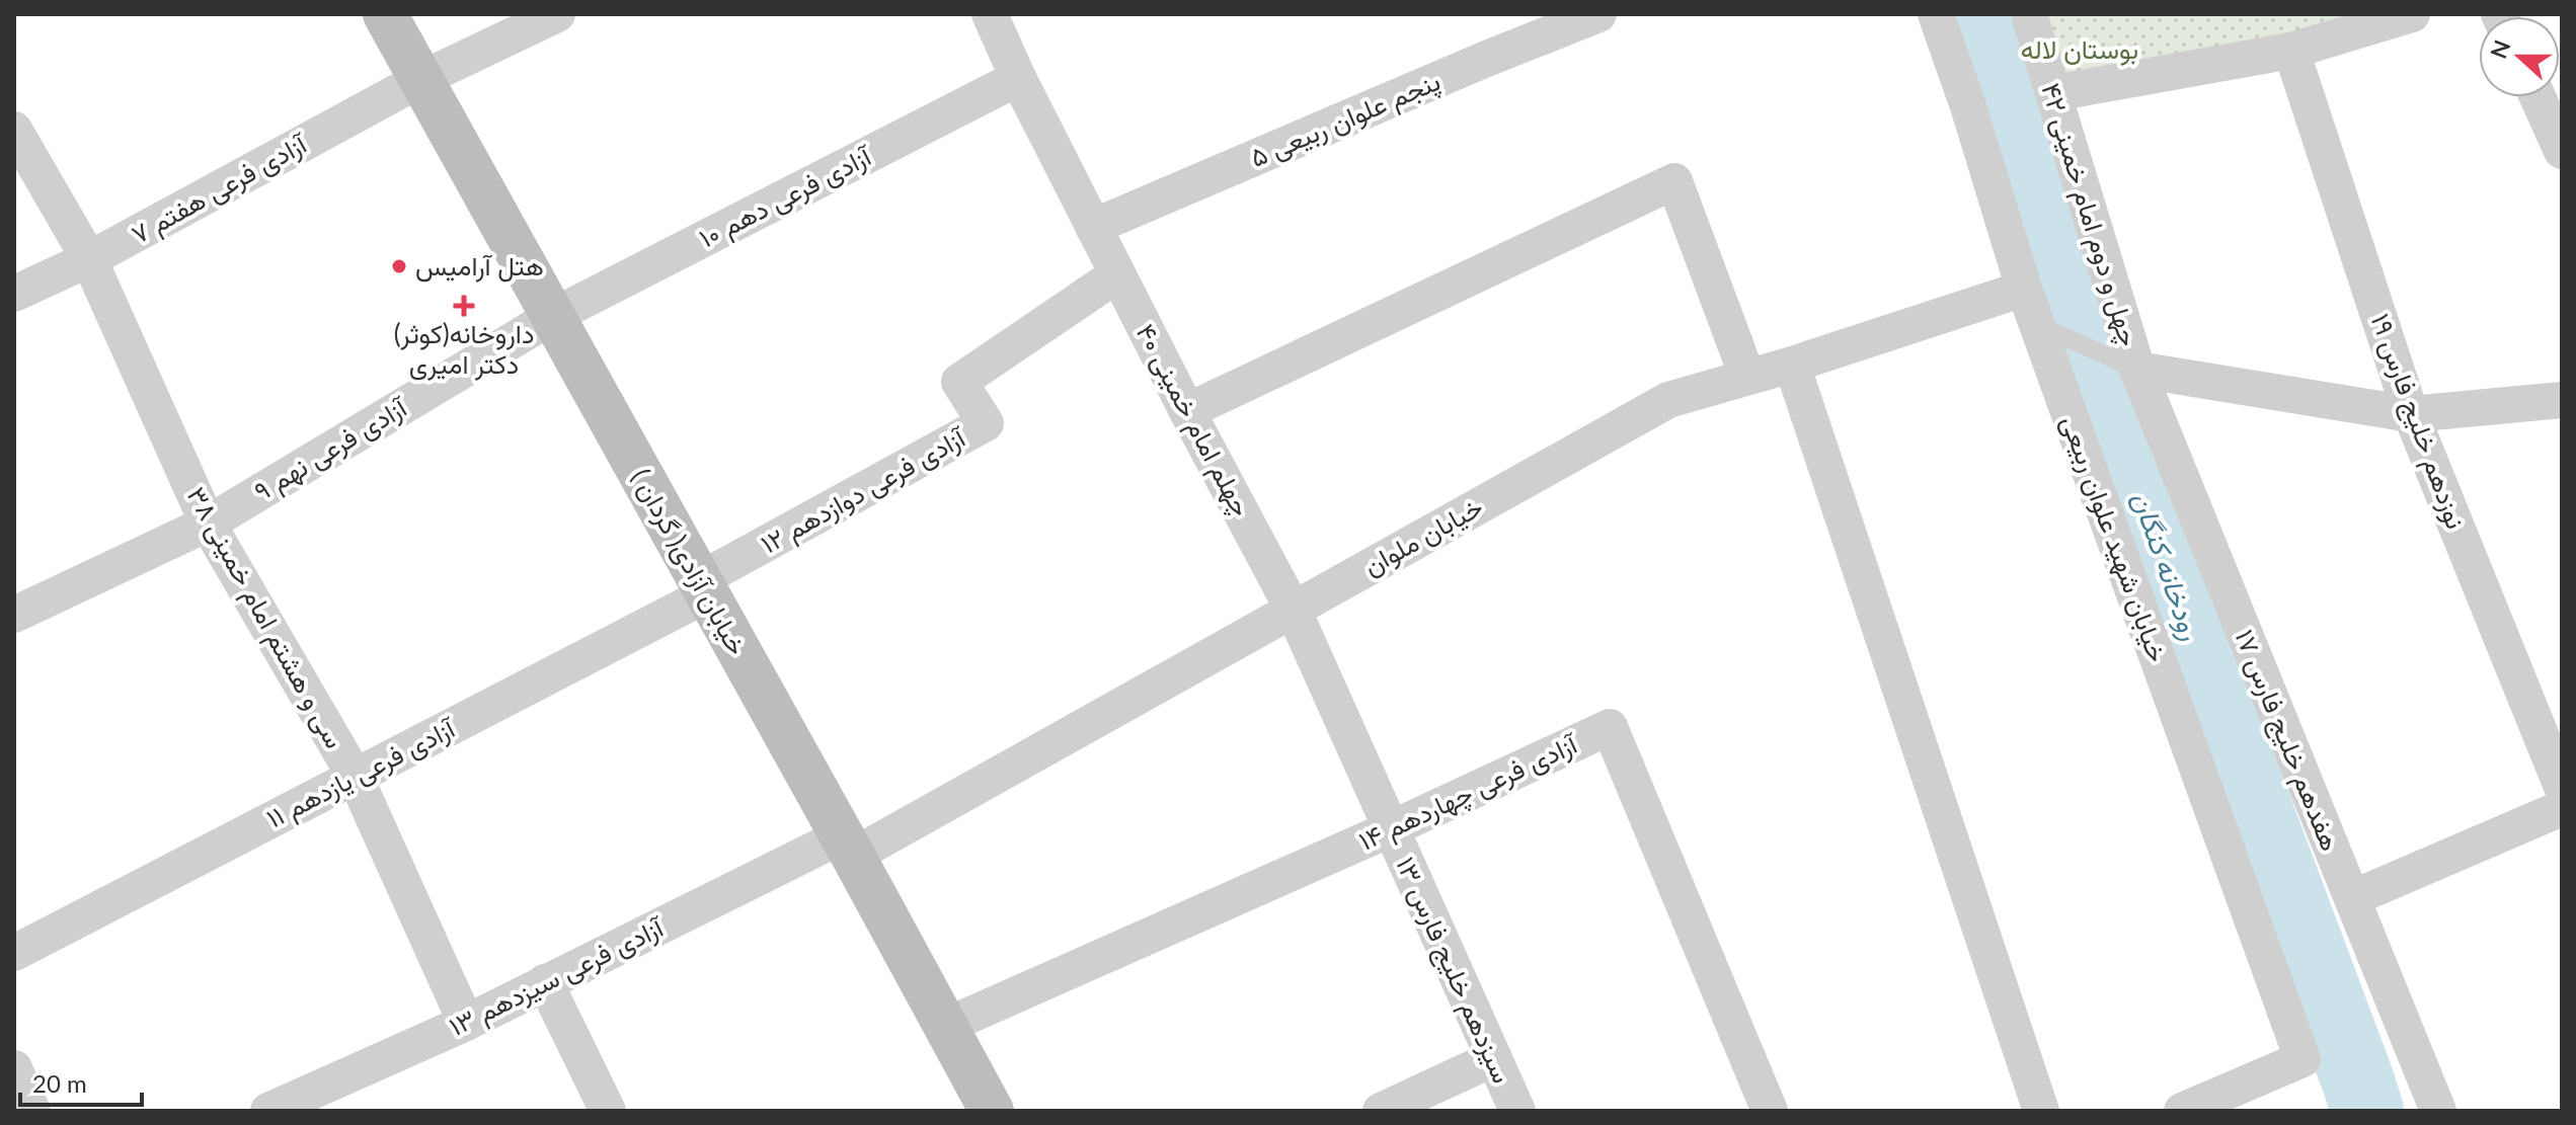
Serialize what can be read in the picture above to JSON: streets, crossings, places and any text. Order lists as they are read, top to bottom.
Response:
{
  "streets": {
    "main road": ["خیابان آزادی( گردان )"],
    "street": [
      "پنجم علوان ربیعی ۵",
      "آزادی فرعی هفتم ۷",
      "آزادی فرعی دهم ۱۰",
      "چهل و دوم امام خمینی ۴۲",
      "چهلم امام خمینی ۴۰",
      "نوزدهم خلیج فارس ۱۹",
      "آزادی فرعی نهم ۹",
      "آزادی فرعی دوازدهم ۱۲",
      "خیابان ملوان",
      "خیابان شهید علوان ربیعی",
      "سی و هشتم امام خمینی ۳۸",
      "هفدهم خلیج فارس ۱۷",
      "آزادی فرعی یازدهم ۱۱",
      "آزادی فرعی چهاردهم ۱۴",
      "سیزدهم خلیج فارس ۱۳",
      "آزادی فرعی سیزدهم ۱۳"
    ]
  },
  "crossings": [
    ["پنجم علوان ربیعی ۵", "چهلم امام خمینی ۴۰"],
    ["آزادی فرعی هفتم ۷", "خیابان آزادی( گردان )"],
    ["آزادی فرعی هفتم ۷", "سی و هشتم امام خمینی ۳۸"],
    ["آزادی فرعی دهم ۱۰", "چهلم امام خمینی ۴۰"],
    ["آزادی فرعی دهم ۱۰", "آزادی فرعی نهم ۹"],
    ["آزادی فرعی دهم ۱۰", "خیابان آزادی( گردان )"],
    ["چهل و دوم امام خمینی ۴۲", "هفدهم خلیج فارس ۱۷"],
    ["چهلم امام خمینی ۴۰", "آزادی فرعی دوازدهم ۱۲"],
    ["چهلم امام خمینی ۴۰", "خیابان ملوان"],
    ["چهلم امام خمینی ۴۰", "آزادی فرعی چهاردهم ۱۴"],
    ["چهلم امام خمینی ۴۰", "سیزدهم خلیج فارس ۱۳"],
    ["آزادی فرعی نهم ۹", "خیابان آزادی( گردان )"],
    ["آزادی فرعی نهم ۹", "سی و هشتم امام خمینی ۳۸"],
    ["آزادی فرعی دوازدهم ۱۲", "خیابان آزادی( گردان )"],
    ["آزادی فرعی دوازدهم ۱۲", "آزادی فرعی یازدهم ۱۱"],
    ["خیابان ملوان", "خیابان شهید علوان ربیعی"],
    ["خیابان ملوان", "خیابان آزادی( گردان )"],
    ["خیابان ملوان", "آزادی فرعی سیزدهم ۱۳"],
    ["خیابان آزادی( گردان )", "آزادی فرعی یازدهم ۱۱"],
    ["خیابان آزادی( گردان )", "آزادی فرعی چهاردهم ۱۴"],
    ["خیابان آزادی( گردان )", "آزادی فرعی سیزدهم ۱۳"],
    ["سی و هشتم امام خمینی ۳۸", "آزادی فرعی یازدهم ۱۱"],
    ["سی و هشتم امام خمینی ۳۸", "آزادی فرعی سیزدهم ۱۳"],
    ["آزادی فرعی چهاردهم ۱۴", "سیزدهم خلیج فارس ۱۳"]
  ],
  "water": ["رودخانه کنگان"],
  "parks": ["بوستان لاله"],
  "places": {
    "other": ["هتل آرامیس"],
    "health": ["داروخانه(کوثر) دکتر امیری"]
  },
  "scale_bar": "20 m",
  "north": "left"
}
